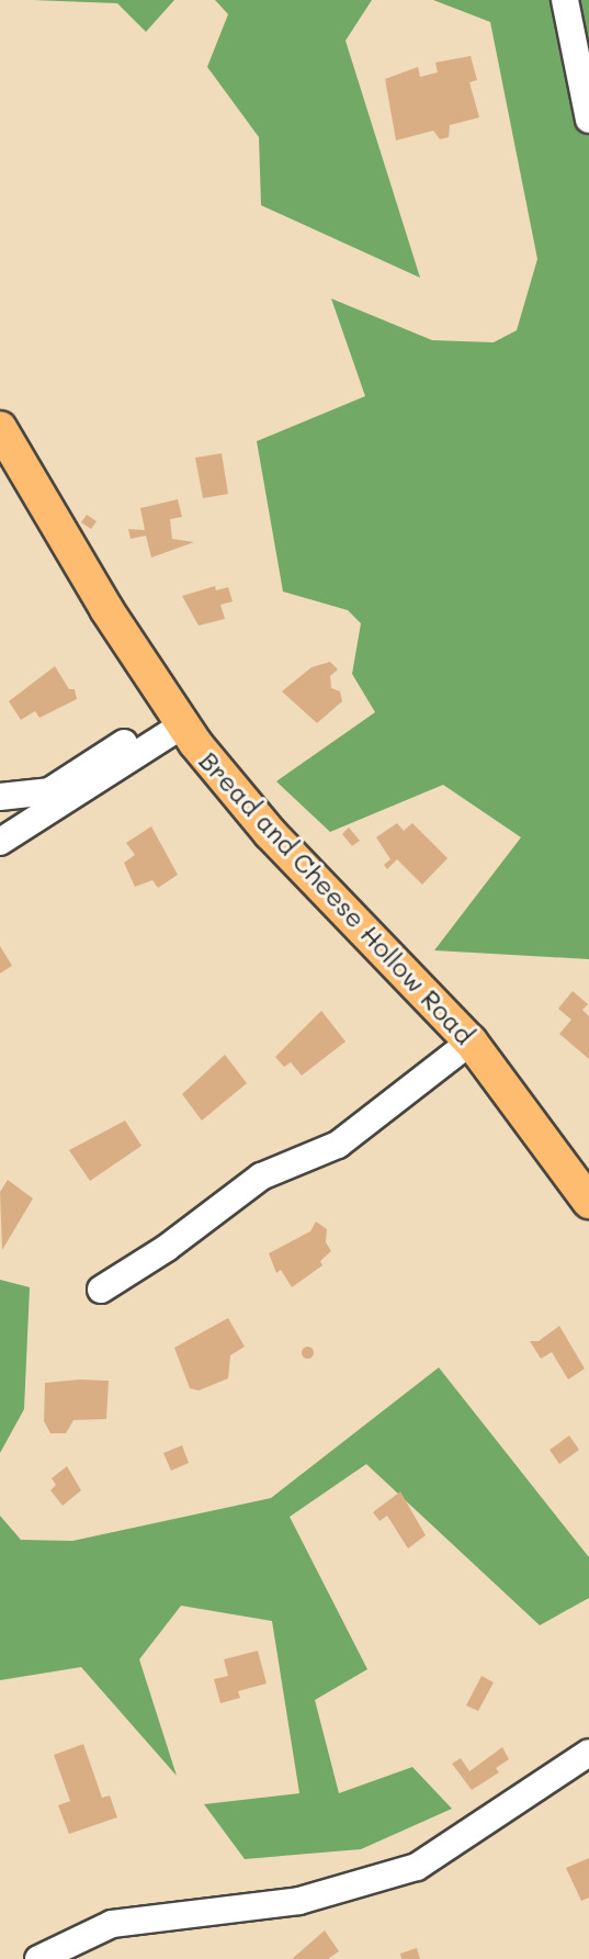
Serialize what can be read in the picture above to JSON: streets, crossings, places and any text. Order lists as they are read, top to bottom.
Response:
{
  "streets": {
    "main road": ["Bread and Cheese Hollow Road"]
  }
}
